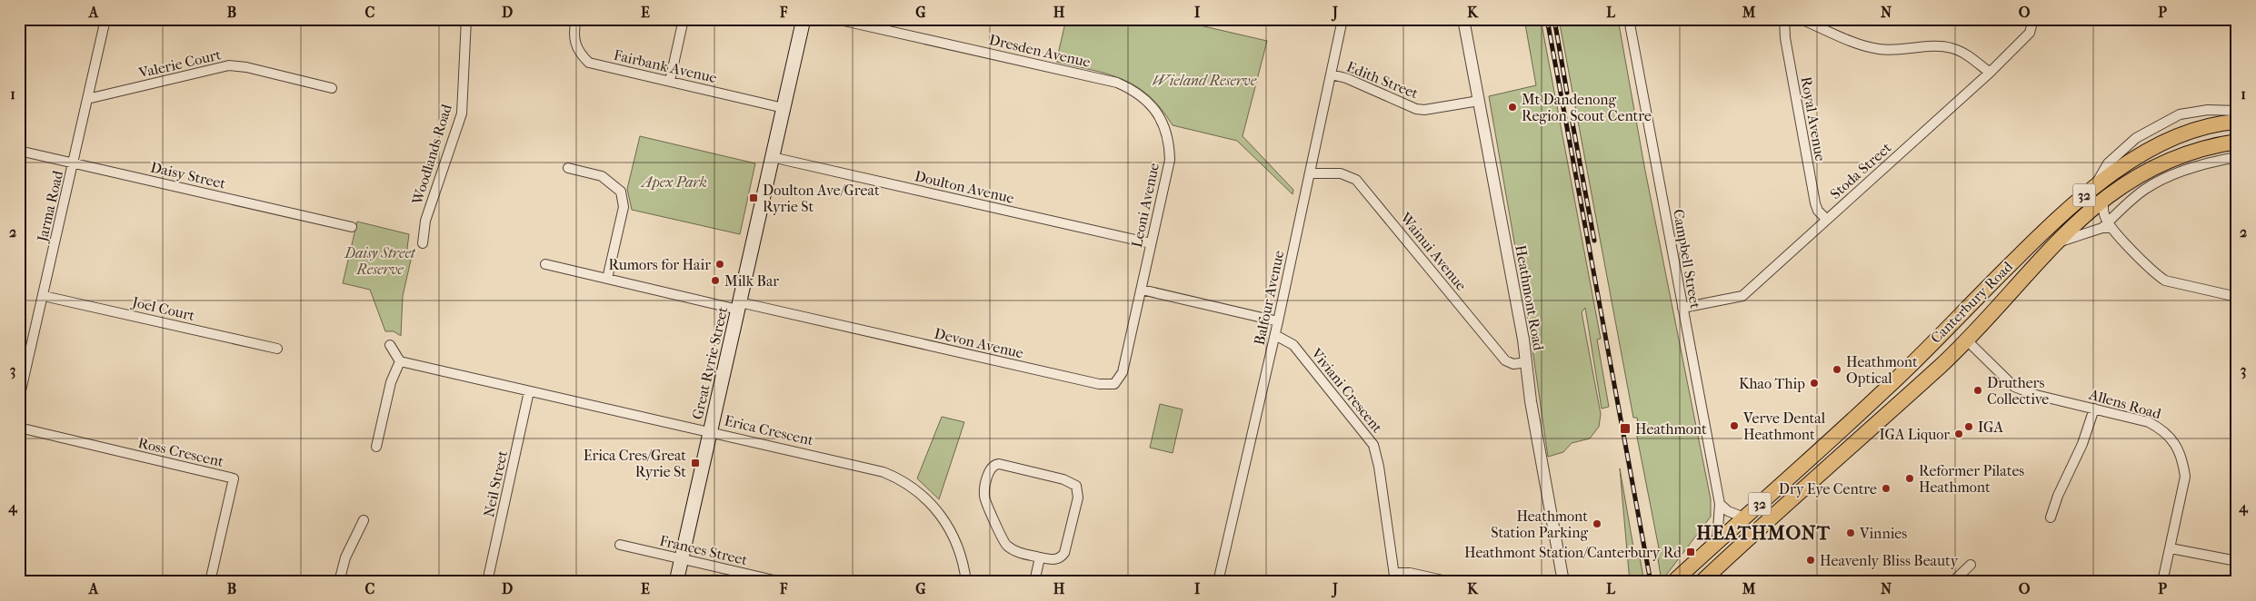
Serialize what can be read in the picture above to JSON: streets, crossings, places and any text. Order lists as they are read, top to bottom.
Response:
{
  "streets": {
    "main road": ["32", "Canterbury Road", "Great Ryrie Street"],
    "street": [
      "Dresden Avenue",
      "Valerie Court",
      "Fairbank Avenue",
      "Edith Street",
      "Royal Avenue",
      "Woodlands Road",
      "Stoda Street",
      "Daisy Street",
      "Doulton Avenue",
      "Leoni Avenue",
      "Jarma Road",
      "Wainui Avenue",
      "Campbell Street",
      "Balfour Avenue",
      "Heathmont Road",
      "Joel Court",
      "Devon Avenue",
      "Viviani Crescent",
      "Allens Road",
      "Erica Crescent",
      "Ross Crescent",
      "Neil Street",
      "Frances Street"
    ]
  },
  "crossings": [
    ["Dresden Avenue", "Leoni Avenue"],
    ["Valerie Court", "Jarma Road"],
    ["Fairbank Avenue", "Great Ryrie Street"],
    ["Edith Street", "Balfour Avenue"],
    ["Edith Street", "Heathmont Road"],
    ["Royal Avenue", "Stoda Street"],
    ["Stoda Street", "Campbell Street"],
    ["Daisy Street", "Jarma Road"],
    ["Doulton Avenue", "Leoni Avenue"],
    ["Doulton Avenue", "Great Ryrie Street"],
    ["Leoni Avenue", "Devon Avenue"],
    ["Jarma Road", "Joel Court"],
    ["Wainui Avenue", "Balfour Avenue"],
    ["Wainui Avenue", "Heathmont Road"],
    ["Campbell Street", "Canterbury Road"],
    ["Balfour Avenue", "Viviani Crescent"],
    ["Canterbury Road", "Allens Road"],
    ["Devon Avenue", "Great Ryrie Street"],
    ["Great Ryrie Street", "Erica Crescent"],
    ["Great Ryrie Street", "Frances Street"],
    ["Erica Crescent", "Neil Street"]
  ],
  "districts": ["HEATHMONT"],
  "parks": ["Wieland Reserve", "Apex Park", "Daisy Street Reserve"],
  "places": {
    "other": [
      "Mt Dandenong Region Scout Centre",
      "Rumors for Hair",
      "Milk Bar",
      "Heathmont Optical",
      "Khao Thip",
      "Druthers Collective",
      "Verve Dental Heathmont",
      "IGA",
      "IGA Liquor",
      "Reformer Pilates Heathmont",
      "Dry Eye Centre",
      "Heathmont Station Parking",
      "Vinnies",
      "Heavenly Bliss Beauty"
    ],
    "transit": [
      "Doulton Ave/Great Ryrie St",
      "Heathmont",
      "Erica Cres/Great Ryrie St",
      "Heathmont Station/Canterbury Rd"
    ]
  },
  "grid": {
    "columns": [
      "A",
      "B",
      "C",
      "D",
      "E",
      "F",
      "G",
      "H",
      "I",
      "J",
      "K",
      "L",
      "M",
      "N",
      "O",
      "P"
    ],
    "rows": [
      "1",
      "2",
      "3",
      "4"
    ]
  }
}
